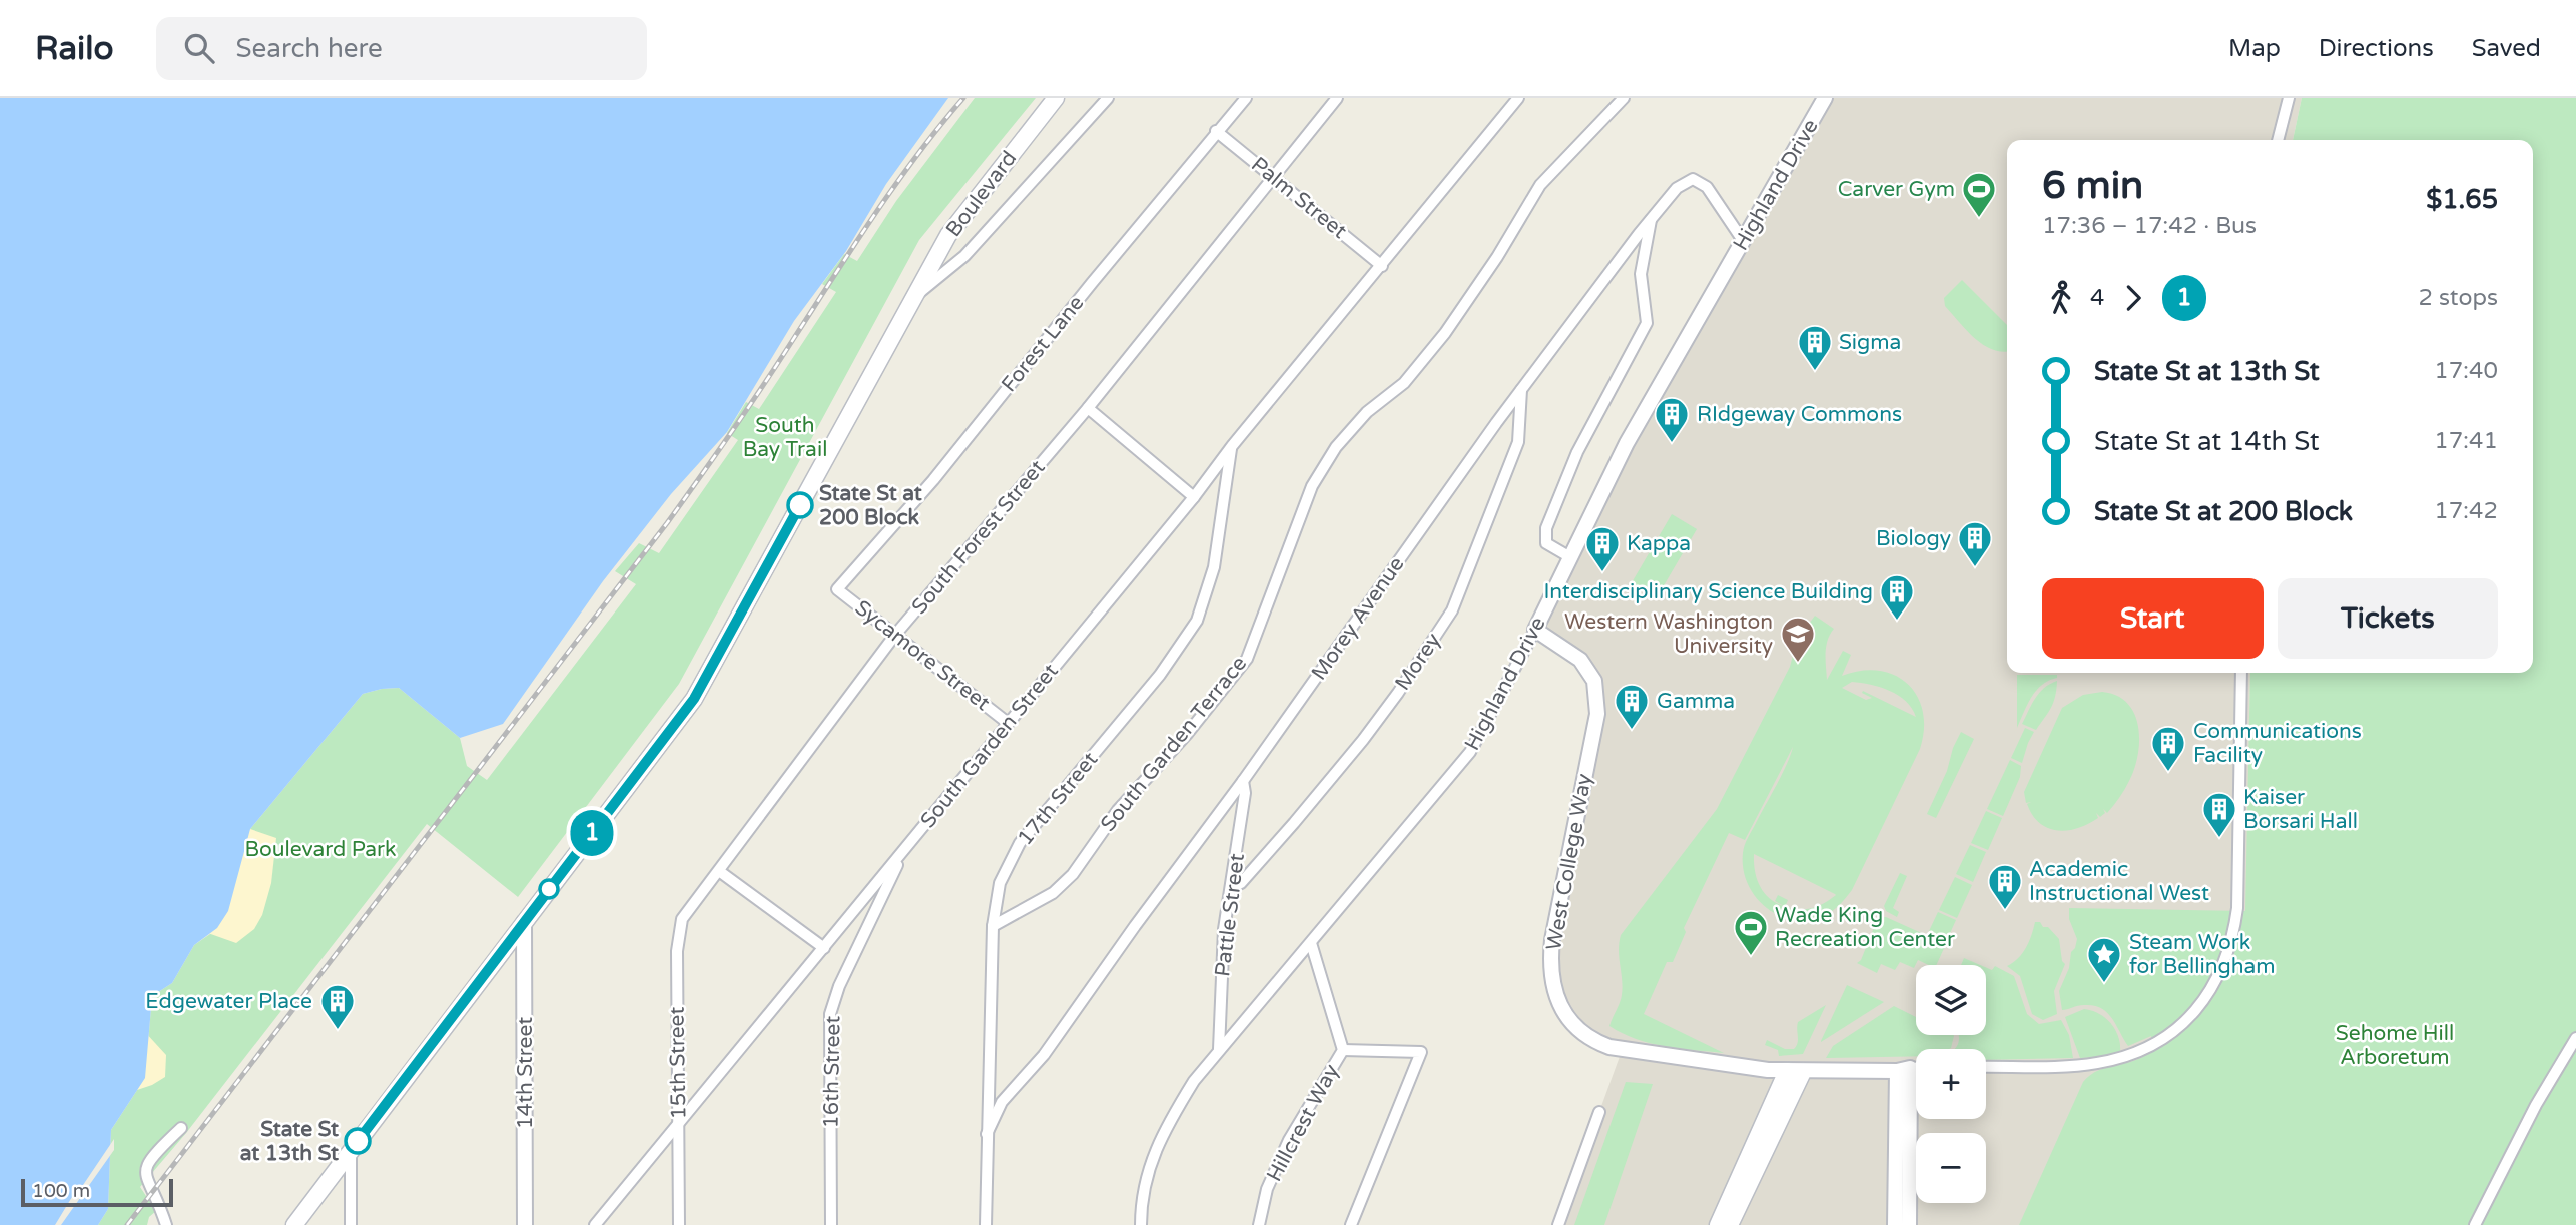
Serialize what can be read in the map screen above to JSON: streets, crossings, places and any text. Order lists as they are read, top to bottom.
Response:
{
  "streets": {
    "main road": ["Boulevard"],
    "street": [
      "Highland Drive",
      "Palm Street",
      "Forest Lane",
      "South Forest Street",
      "Morey Avenue",
      "Sycamore Street",
      "Morey",
      "South Garden Terrace",
      "South Garden Street",
      "17th Street",
      "West College Way",
      "Pattle Street",
      "15th Street",
      "16th Street",
      "14th Street",
      "Hillcrest Way"
    ]
  },
  "crossings": [
    ["Highland Drive", "Morey Avenue"],
    ["Highland Drive", "West College Way"],
    ["Highland Drive", "Pattle Street"],
    ["Highland Drive", "Hillcrest Way"],
    ["Boulevard", "14th Street"],
    ["Palm Street", "Forest Lane"],
    ["Palm Street", "South Forest Street"],
    ["Palm Street", "South Garden Street"],
    ["Forest Lane", "Sycamore Street"],
    ["South Forest Street", "Sycamore Street"],
    ["South Forest Street", "15th Street"],
    ["Morey Avenue", "Morey"],
    ["Morey Avenue", "17th Street"],
    ["Morey Avenue", "Pattle Street"],
    ["Sycamore Street", "South Garden Street"],
    ["Morey", "Pattle Street"],
    ["South Garden Terrace", "17th Street"],
    ["South Garden Street", "17th Street"],
    ["South Garden Street", "15th Street"],
    ["South Garden Street", "16th Street"]
  ],
  "parks": ["South Bay Trail", "Boulevard Park", "Sehome Hill Arboretum"],
  "places": {
    "sports": ["Carver Gym", "Wade King Recreation Center"],
    "building": [
      "Sigma",
      "RIdgeway Commons",
      "Biology",
      "Kappa",
      "Interdisciplinary Science Building",
      "Gamma",
      "Communications Facility",
      "Kaiser Borsari Hall",
      "Academic Instructional West",
      "Edgewater Place"
    ],
    "other": ["State St at 200 Block", "State St at 13th St"],
    "school or university": ["Western Washington University"],
    "place": ["Steam Work for Bellingham"]
  },
  "lines": ["bus line 1"],
  "scale_bar": "100 m",
  "page": {
    "header": "Railo",
    "search": "Search here",
    "nav": ["Map", "Directions", "Saved"],
    "on_map": "1",
    "heading": ["6 min", "17:36 – 17:42 · Bus", "$1.65"],
    "legs": ["4", "1", "2 stops"],
    "list": [
      {
        "name": "State St at 13th St",
        "value": "17:40"
      },
      {
        "name": "State St at 14th St",
        "value": "17:41"
      },
      {
        "name": "State St at 200 Block",
        "value": "17:42"
      }
    ],
    "buttons": ["Start", "Tickets"],
    "map_buttons": ["+", "−"],
    "scale": "100 m"
  }
}
